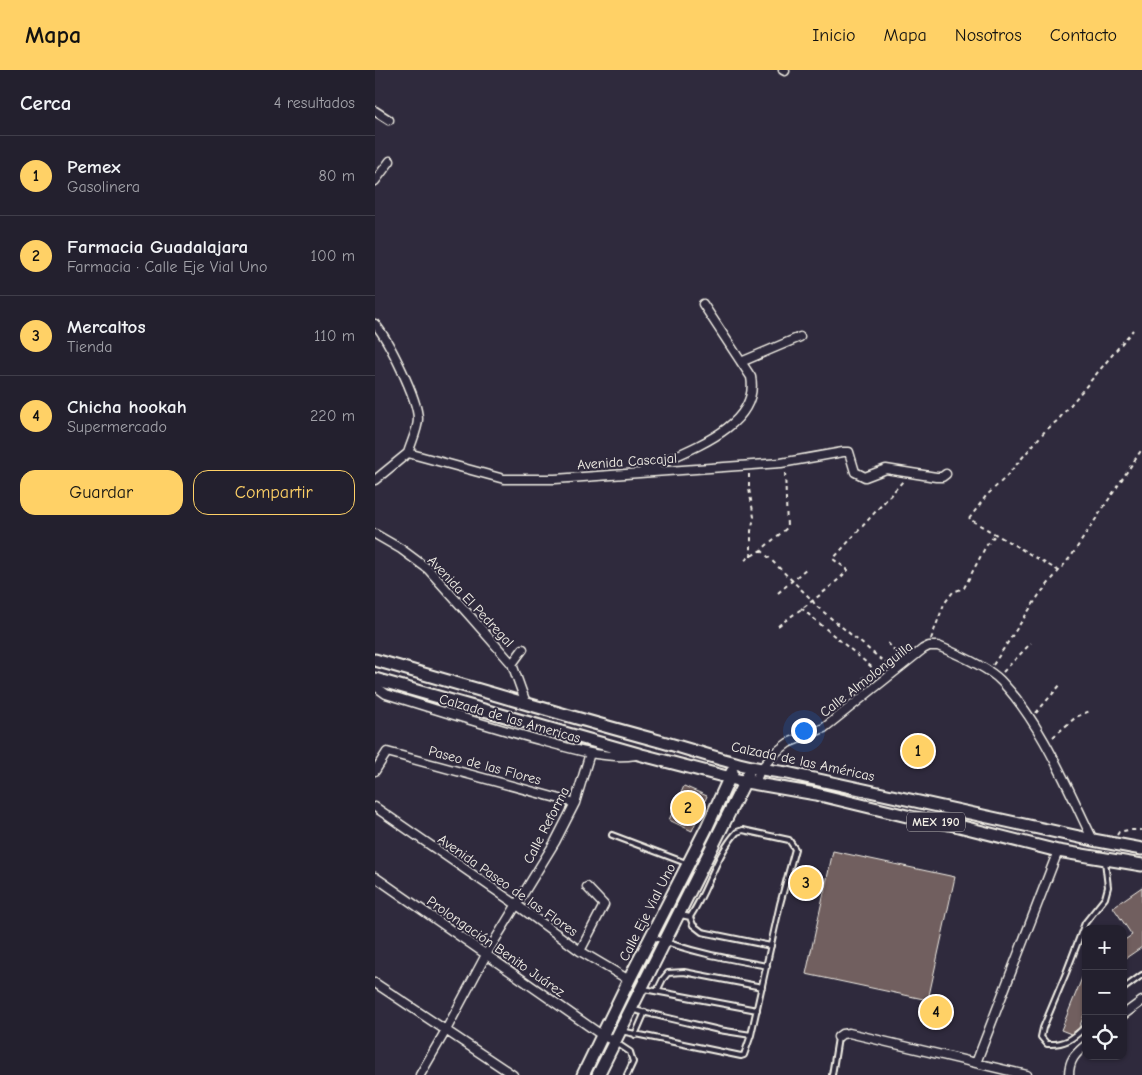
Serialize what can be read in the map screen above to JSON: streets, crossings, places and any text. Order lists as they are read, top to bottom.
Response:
{
  "streets": {
    "main road": ["Calzada de las Américas", "MEX 190", "Calle Eje Vial Uno"],
    "street": [
      "Avenida Cascajal",
      "Avenida El Pedregal",
      "Calle Almolonguilla",
      "Calzada de las Americas",
      "Paseo de las Flores",
      "Calle Reforma",
      "Avenida Paseo de las Flores",
      "Prolongación Benito Juárez"
    ]
  },
  "crossings": [
    ["Avenida El Pedregal", "Calzada de las Américas"],
    ["Calle Almolonguilla", "Calzada de las Américas"],
    ["Calzada de las Americas", "MEX 190"],
    ["Calzada de las Americas", "Calle Reforma"],
    ["Calzada de las Américas", "Calle Eje Vial Uno"],
    ["Paseo de las Flores", "Calle Reforma"],
    ["MEX 190", "Calle Eje Vial Uno"],
    ["Calle Reforma", "Avenida Paseo de las Flores"],
    ["Calle Reforma", "Prolongación Benito Juárez"],
    ["Avenida Paseo de las Flores", "Calle Eje Vial Uno"],
    ["Calle Eje Vial Uno", "Prolongación Benito Juárez"]
  ],
  "page": {
    "header": "Mapa",
    "nav": [
      "Inicio",
      "Mapa",
      "Nosotros",
      "Contacto"
    ],
    "heading": ["Cerca", "4 resultados"],
    "list": [
      {
        "mark": "1",
        "name": "Pemex",
        "note": "Gasolinera",
        "value": "80 m"
      },
      {
        "mark": "2",
        "name": "Farmacia Guadalajara",
        "note": "Farmacia · Calle Eje Vial Uno",
        "value": "100 m"
      },
      {
        "mark": "3",
        "name": "Mercaltos",
        "note": "Tienda",
        "value": "110 m"
      },
      {
        "mark": "4",
        "name": "Chicha hookah",
        "note": "Supermercado",
        "value": "220 m"
      }
    ],
    "buttons": ["Guardar", "Compartir"],
    "pins": [
      "1",
      "2",
      "3",
      "4"
    ],
    "map_buttons": ["+", "−"]
  }
}
